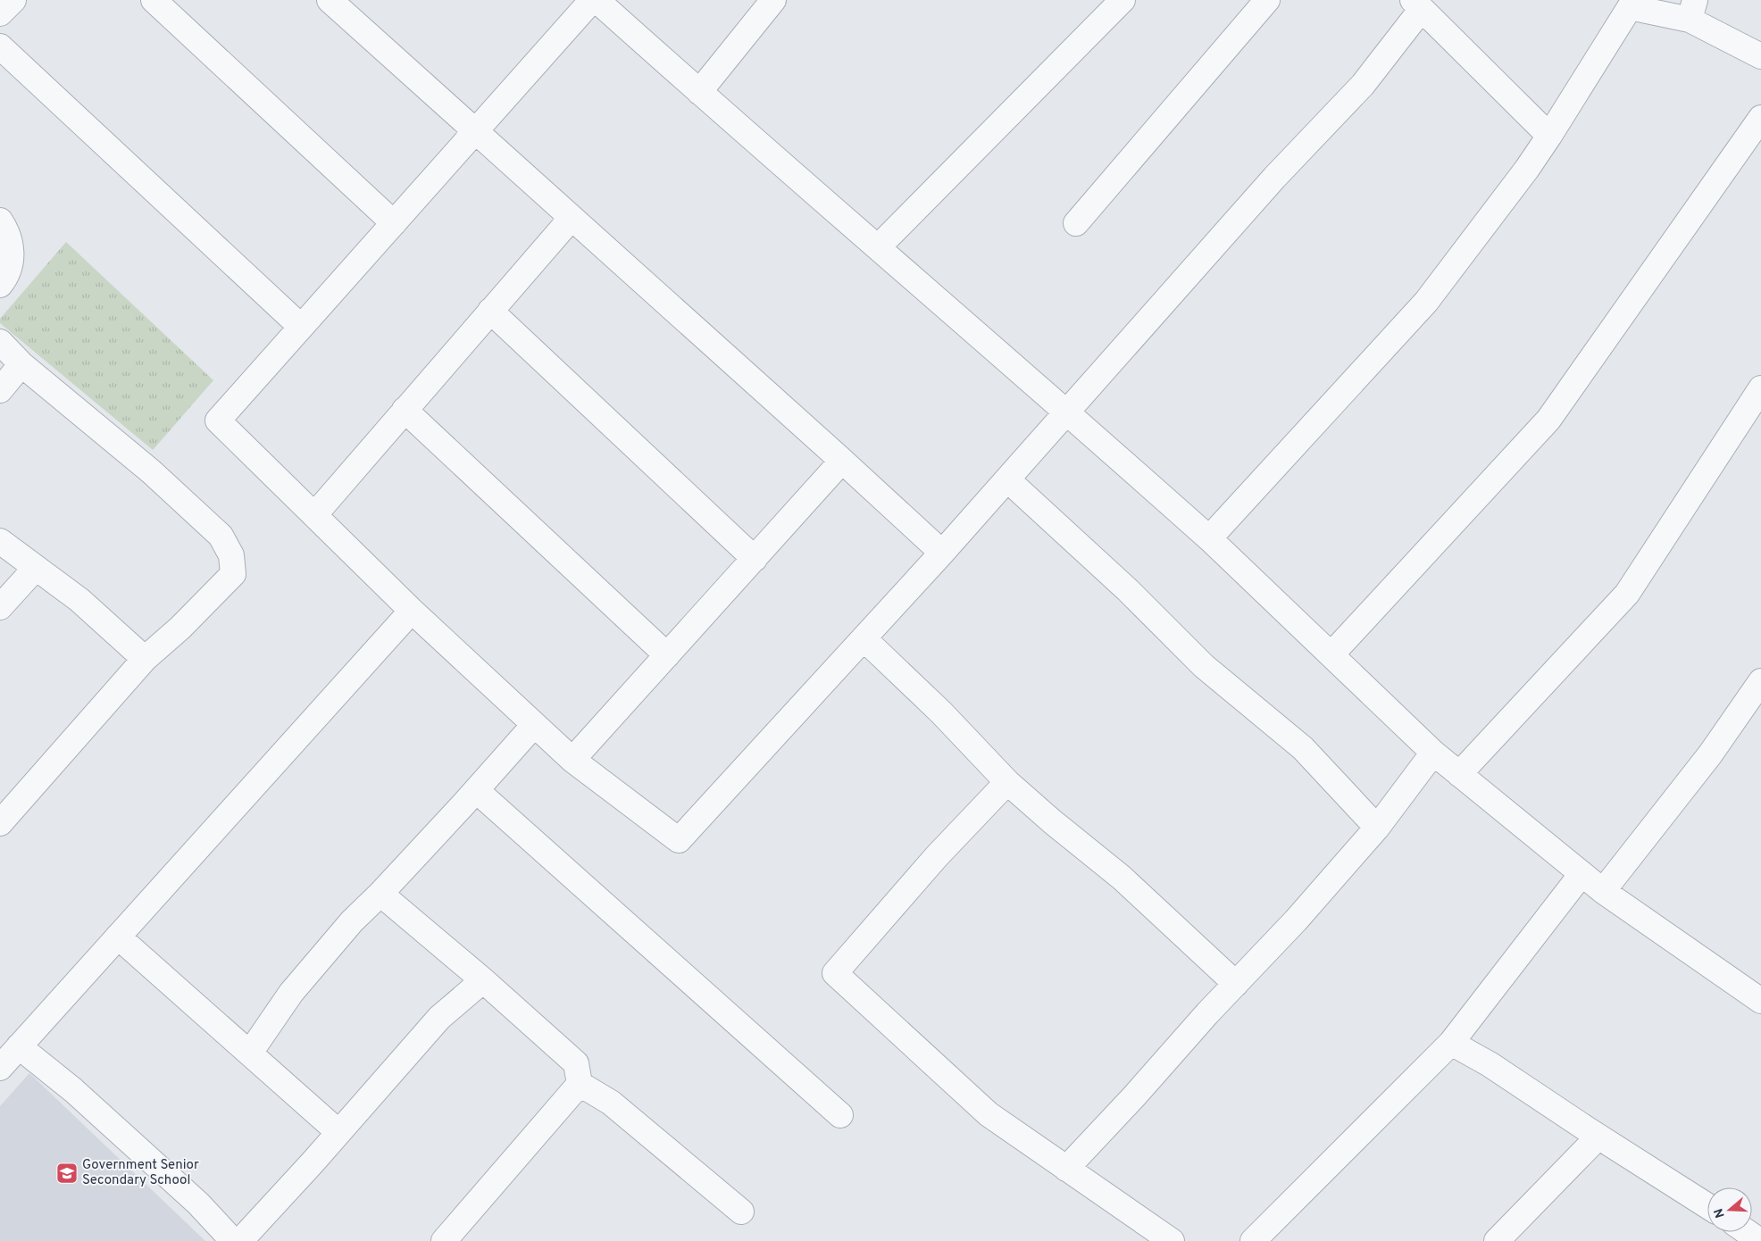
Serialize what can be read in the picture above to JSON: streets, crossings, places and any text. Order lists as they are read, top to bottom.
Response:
{
  "places": {
    "school or university": ["Government Senior Secondary School"]
  },
  "north": "left"
}
